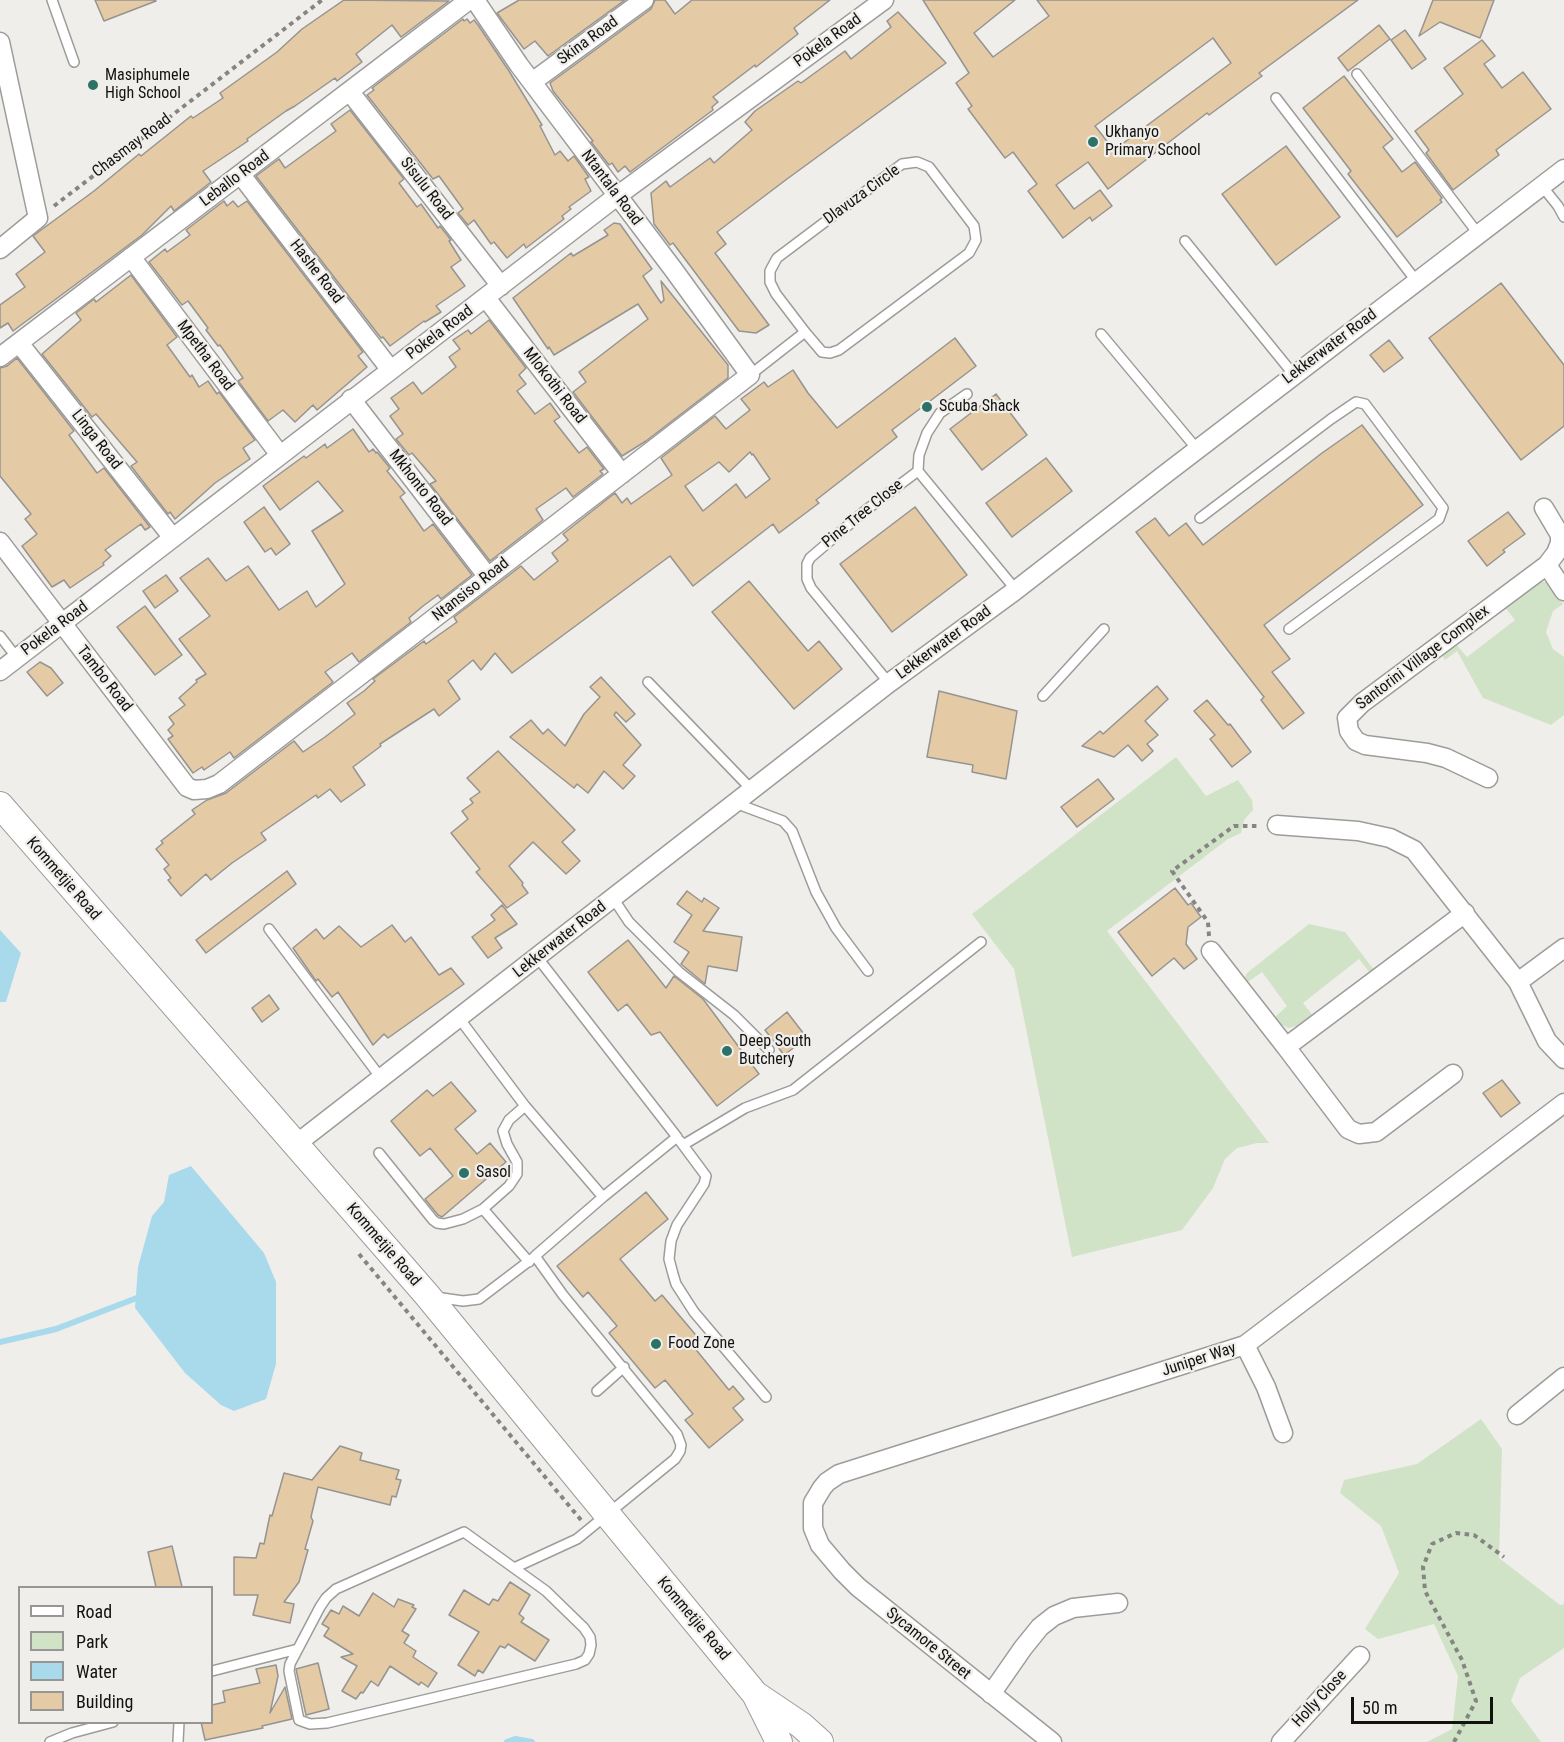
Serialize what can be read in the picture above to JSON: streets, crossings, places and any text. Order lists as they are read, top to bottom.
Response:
{
  "streets": {
    "main road": ["Kommetjie Road"],
    "street": [
      "Skina Road",
      "Pokela Road",
      "Leballo Road",
      "Ntantala Road",
      "Sisulu Road",
      "Hashe Road",
      "Lekkerwater Road",
      "Mpetha Road",
      "Mlokothi Road",
      "Linga Road",
      "Mkhonto Road",
      "Ntansiso Road",
      "Santorini Village Complex",
      "Tambo Road",
      "Juniper Way",
      "Sycamore Street",
      "Holly Close"
    ],
    "lane": ["Dlavuza Circle", "Pine Tree Close"],
    "path": ["Chasmay Road"]
  },
  "crossings": [
    ["Skina Road", "Ntantala Road"],
    ["Pokela Road", "Ntantala Road"],
    ["Pokela Road", "Sisulu Road"],
    ["Pokela Road", "Hashe Road"],
    ["Pokela Road", "Mpetha Road"],
    ["Pokela Road", "Mlokothi Road"],
    ["Pokela Road", "Linga Road"],
    ["Pokela Road", "Mkhonto Road"],
    ["Pokela Road", "Tambo Road"],
    ["Leballo Road", "Sisulu Road"],
    ["Leballo Road", "Hashe Road"],
    ["Leballo Road", "Mpetha Road"],
    ["Leballo Road", "Linga Road"],
    ["Ntantala Road", "Ntansiso Road"],
    ["Lekkerwater Road", "Pine Tree Close"],
    ["Lekkerwater Road", "Kommetjie Road"],
    ["Mlokothi Road", "Ntansiso Road"],
    ["Mkhonto Road", "Ntansiso Road"],
    ["Ntansiso Road", "Tambo Road"],
    ["Juniper Way", "Sycamore Street"]
  ],
  "places": [
    "Masiphumele High School",
    "Ukhanyo Primary School",
    "Scuba Shack",
    "Deep South Butchery",
    "Sasol",
    "Food Zone"
  ],
  "legend": [
    "Road",
    "Park",
    "Water",
    "Building"
  ],
  "scale_bar": "50 m"
}
